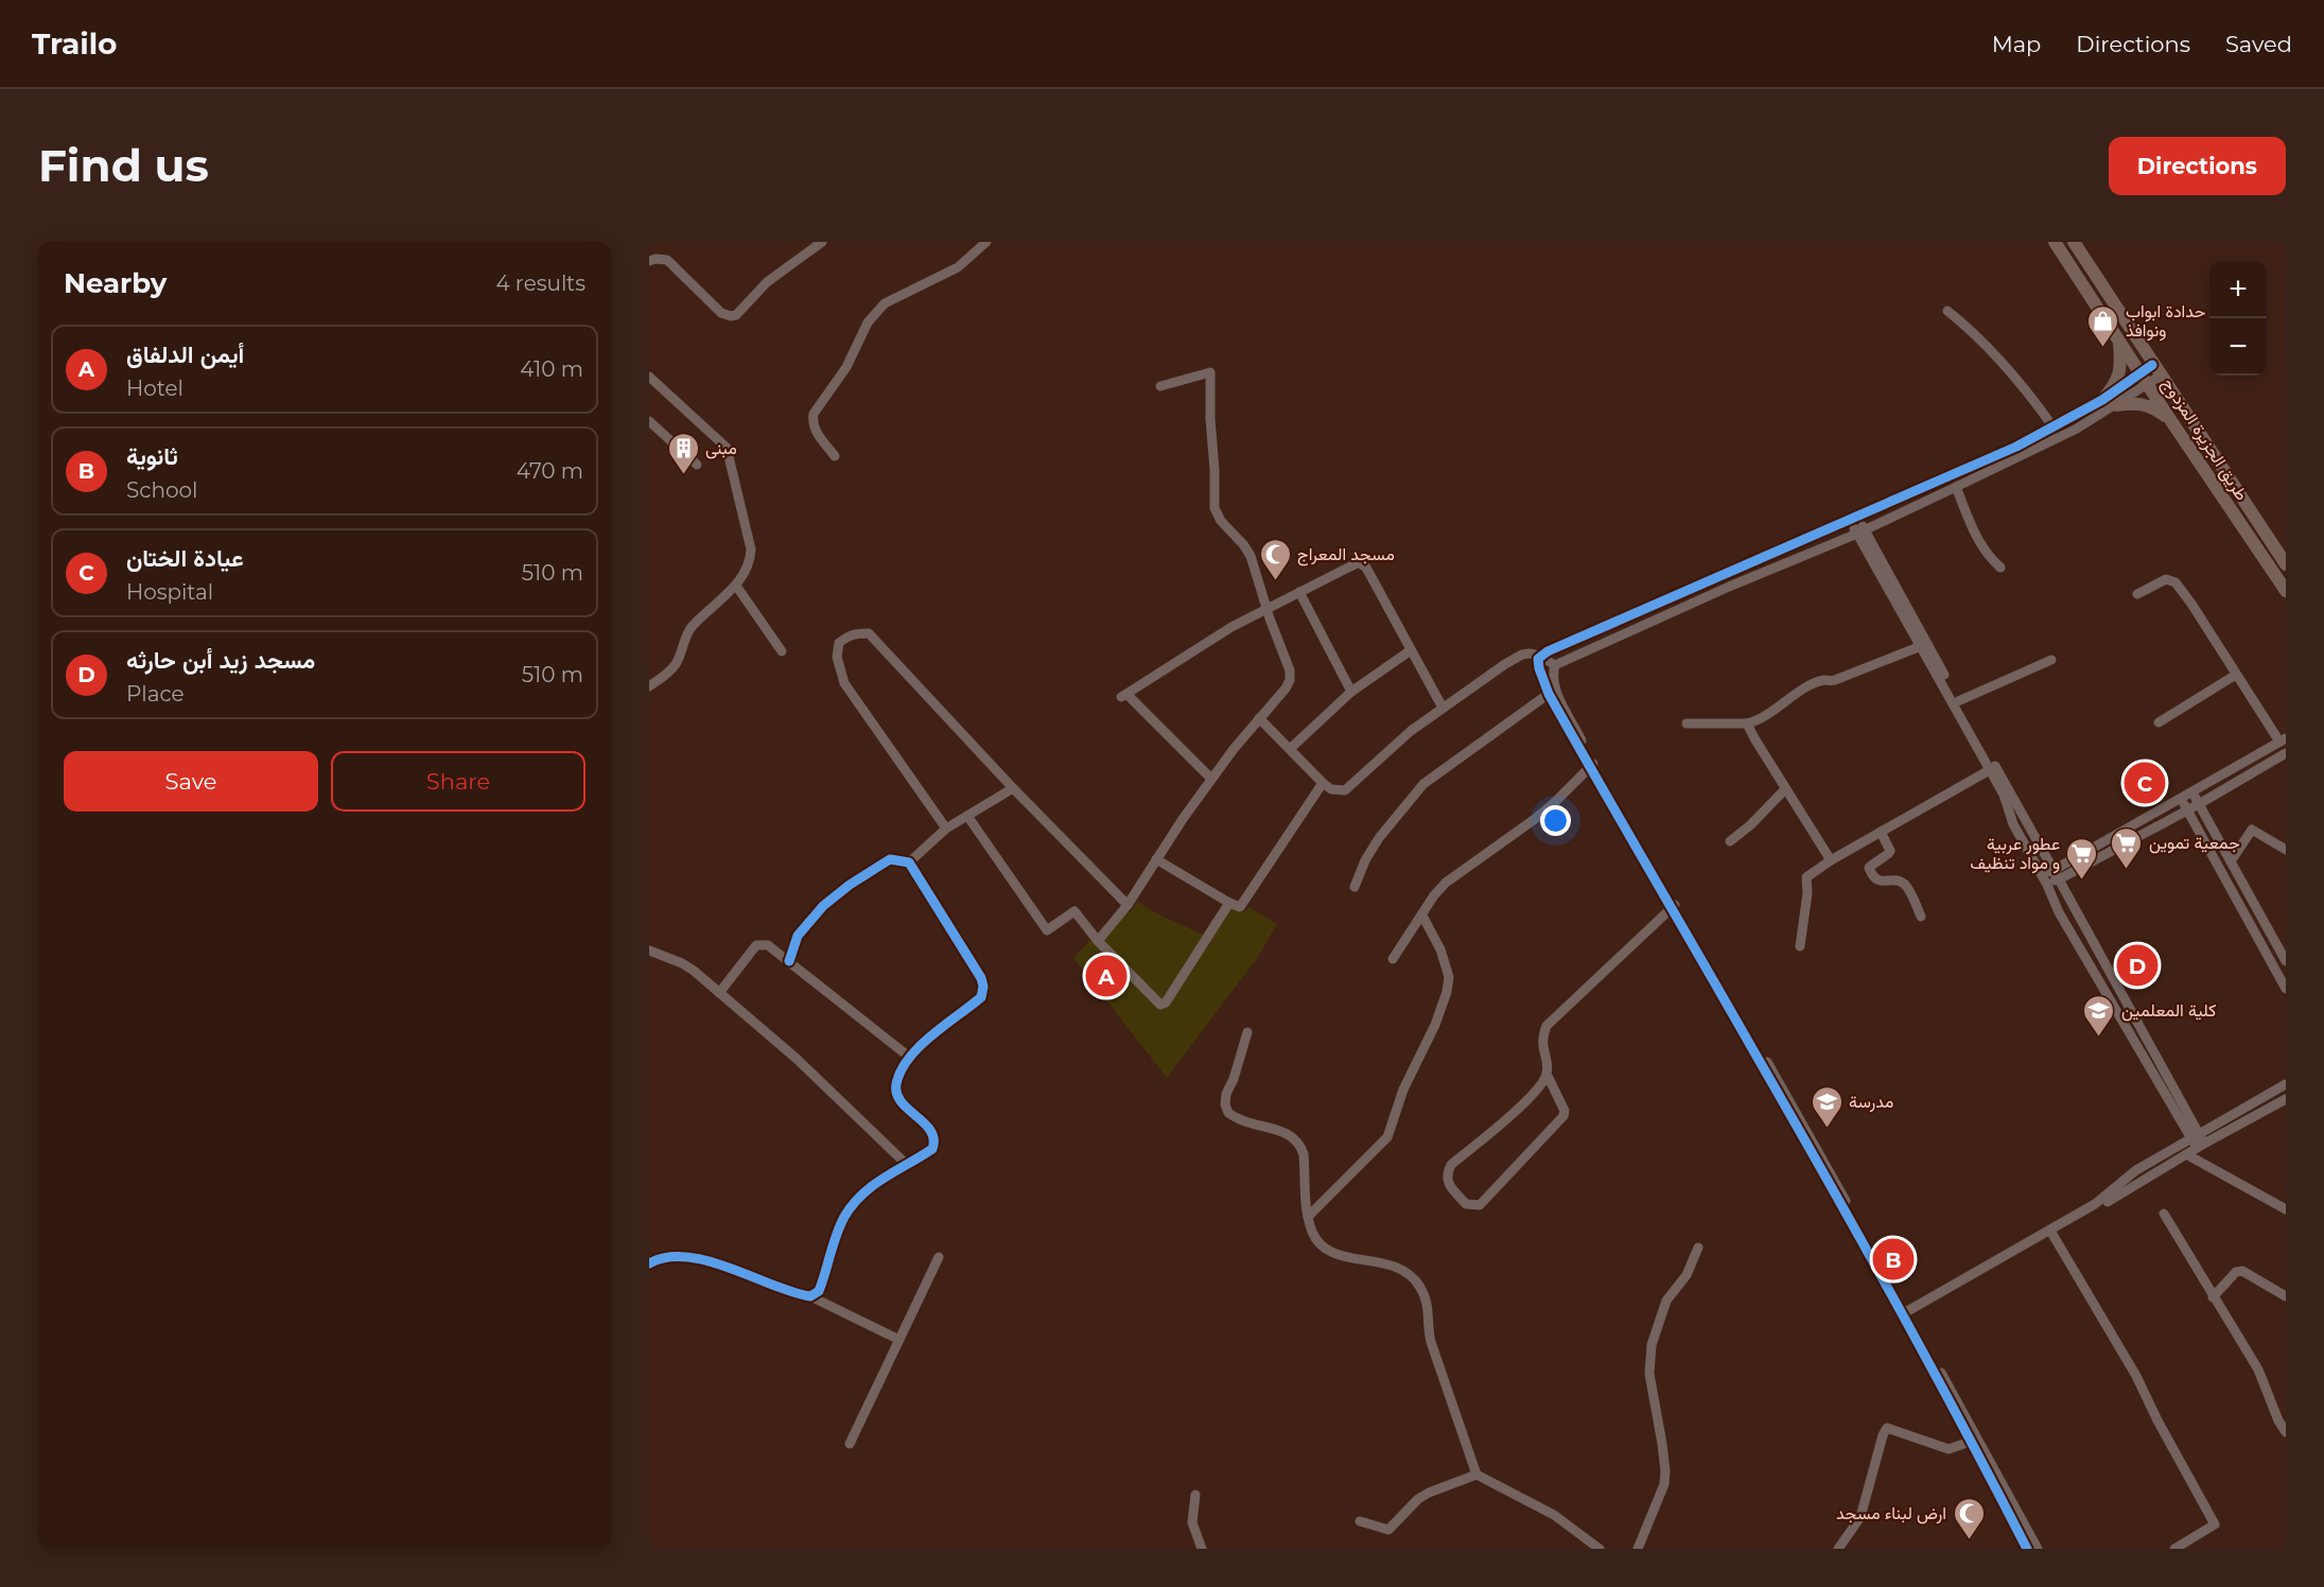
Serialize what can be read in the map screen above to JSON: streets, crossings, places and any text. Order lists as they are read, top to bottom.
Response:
{
  "streets": {
    "main road": ["طريق الجزيرة المزدوج"]
  },
  "places": {
    "shop": ["حدادة ابواب ونوافذ"],
    "building": ["مبنى"],
    "mosque": ["مسجد المعراج", "ارض لبناء مسجد"],
    "supermarket": ["جمعية تموين", "عطور عربية و مواد تنظيف"],
    "school or university": ["كلية المعلمين", "مدرسة"]
  },
  "page": {
    "header": "Trailo",
    "nav": ["Map", "Directions", "Saved"],
    "buttons": [
      "Directions",
      ["Save", "Share"]
    ],
    "title": "Find us",
    "heading": ["Nearby", "4 results"],
    "map_buttons": ["+", "−"],
    "list": [
      {
        "mark": "A",
        "name": "أيمن الدلفاق",
        "note": "Hotel",
        "value": "410 m"
      },
      {
        "mark": "B",
        "name": "ثانوية",
        "note": "School",
        "value": "470 m"
      },
      {
        "mark": "C",
        "name": "عيادة الختان",
        "note": "Hospital",
        "value": "510 m"
      },
      {
        "mark": "D",
        "name": "مسجد زيد أبن حارثه",
        "note": "Place",
        "value": "510 m"
      }
    ],
    "pins": [
      "C",
      "D",
      "A",
      "B"
    ]
  }
}
